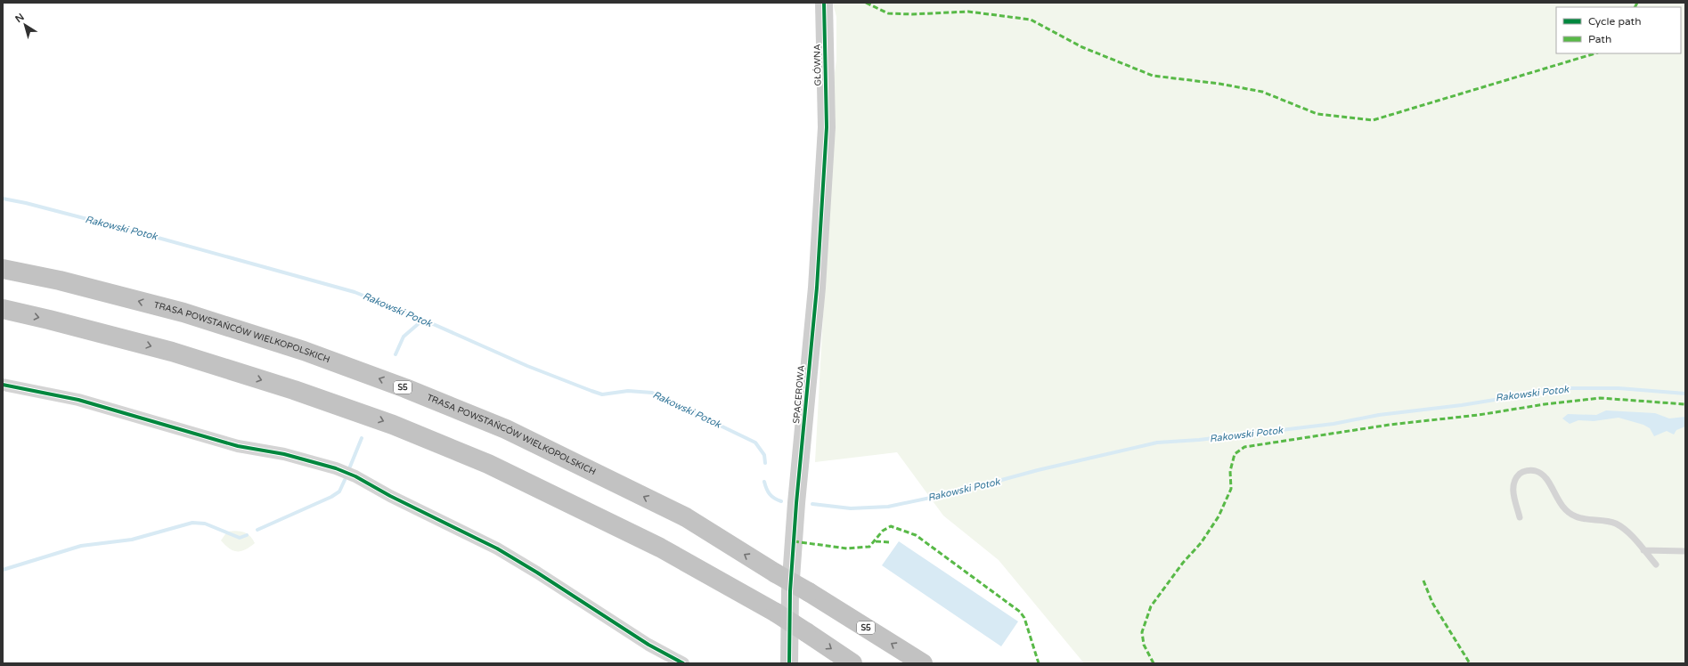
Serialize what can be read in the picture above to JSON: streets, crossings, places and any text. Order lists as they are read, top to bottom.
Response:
{
  "streets": {
    "highway": ["TRASA POWSTAŃCÓW WIELKOPOLSKICH", "S5"],
    "street": ["GŁÓWNA", "SPACEROWA"]
  },
  "crossings": [
    ["GŁÓWNA", "SPACEROWA"]
  ],
  "water": ["Rakowski Potok"],
  "legend": ["Cycle path", "Path"],
  "north": "top left"
}
